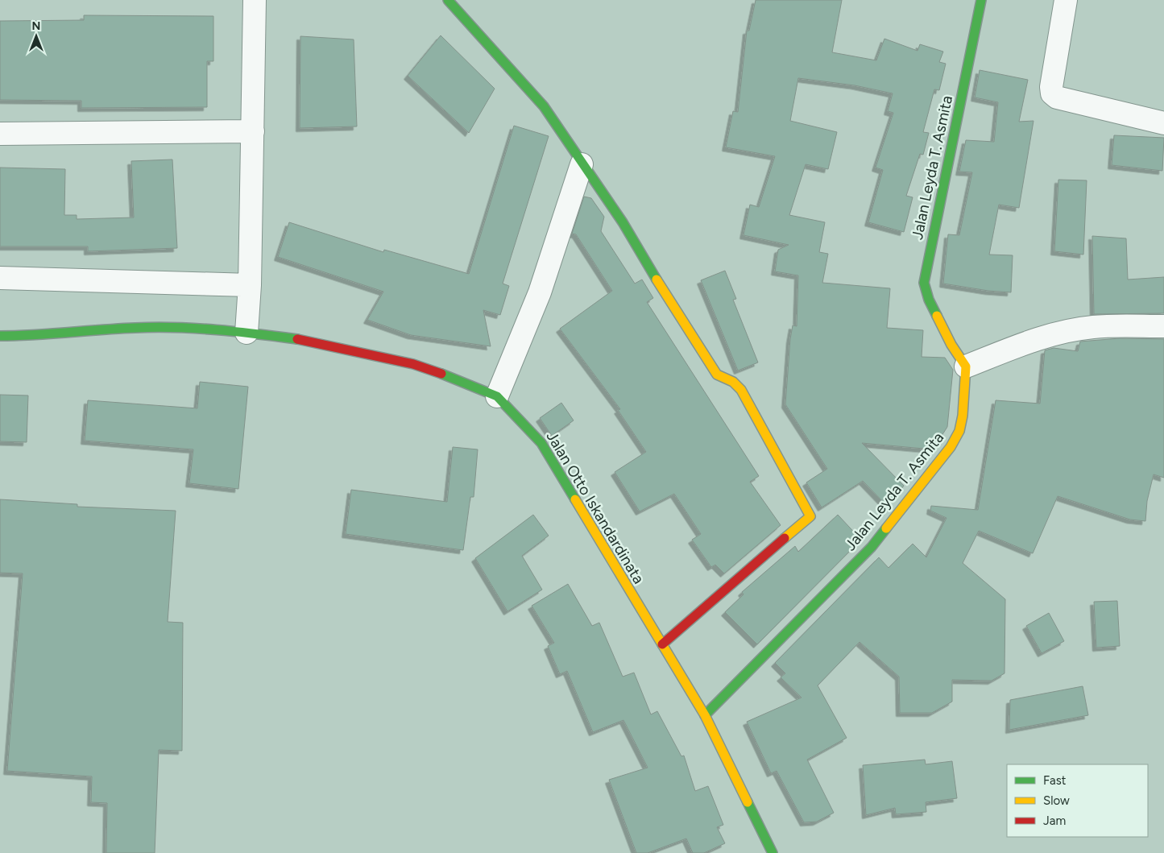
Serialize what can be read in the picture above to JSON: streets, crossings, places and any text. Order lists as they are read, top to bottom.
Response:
{
  "streets": {
    "street": ["Jalan Leyda T. Asmita", "Jalan Otto Iskandardinata"]
  },
  "crossings": [
    ["Jalan Leyda T. Asmita", "Jalan Otto Iskandardinata"]
  ],
  "legend": ["Fast", "Slow", "Jam"],
  "north": "top"
}
